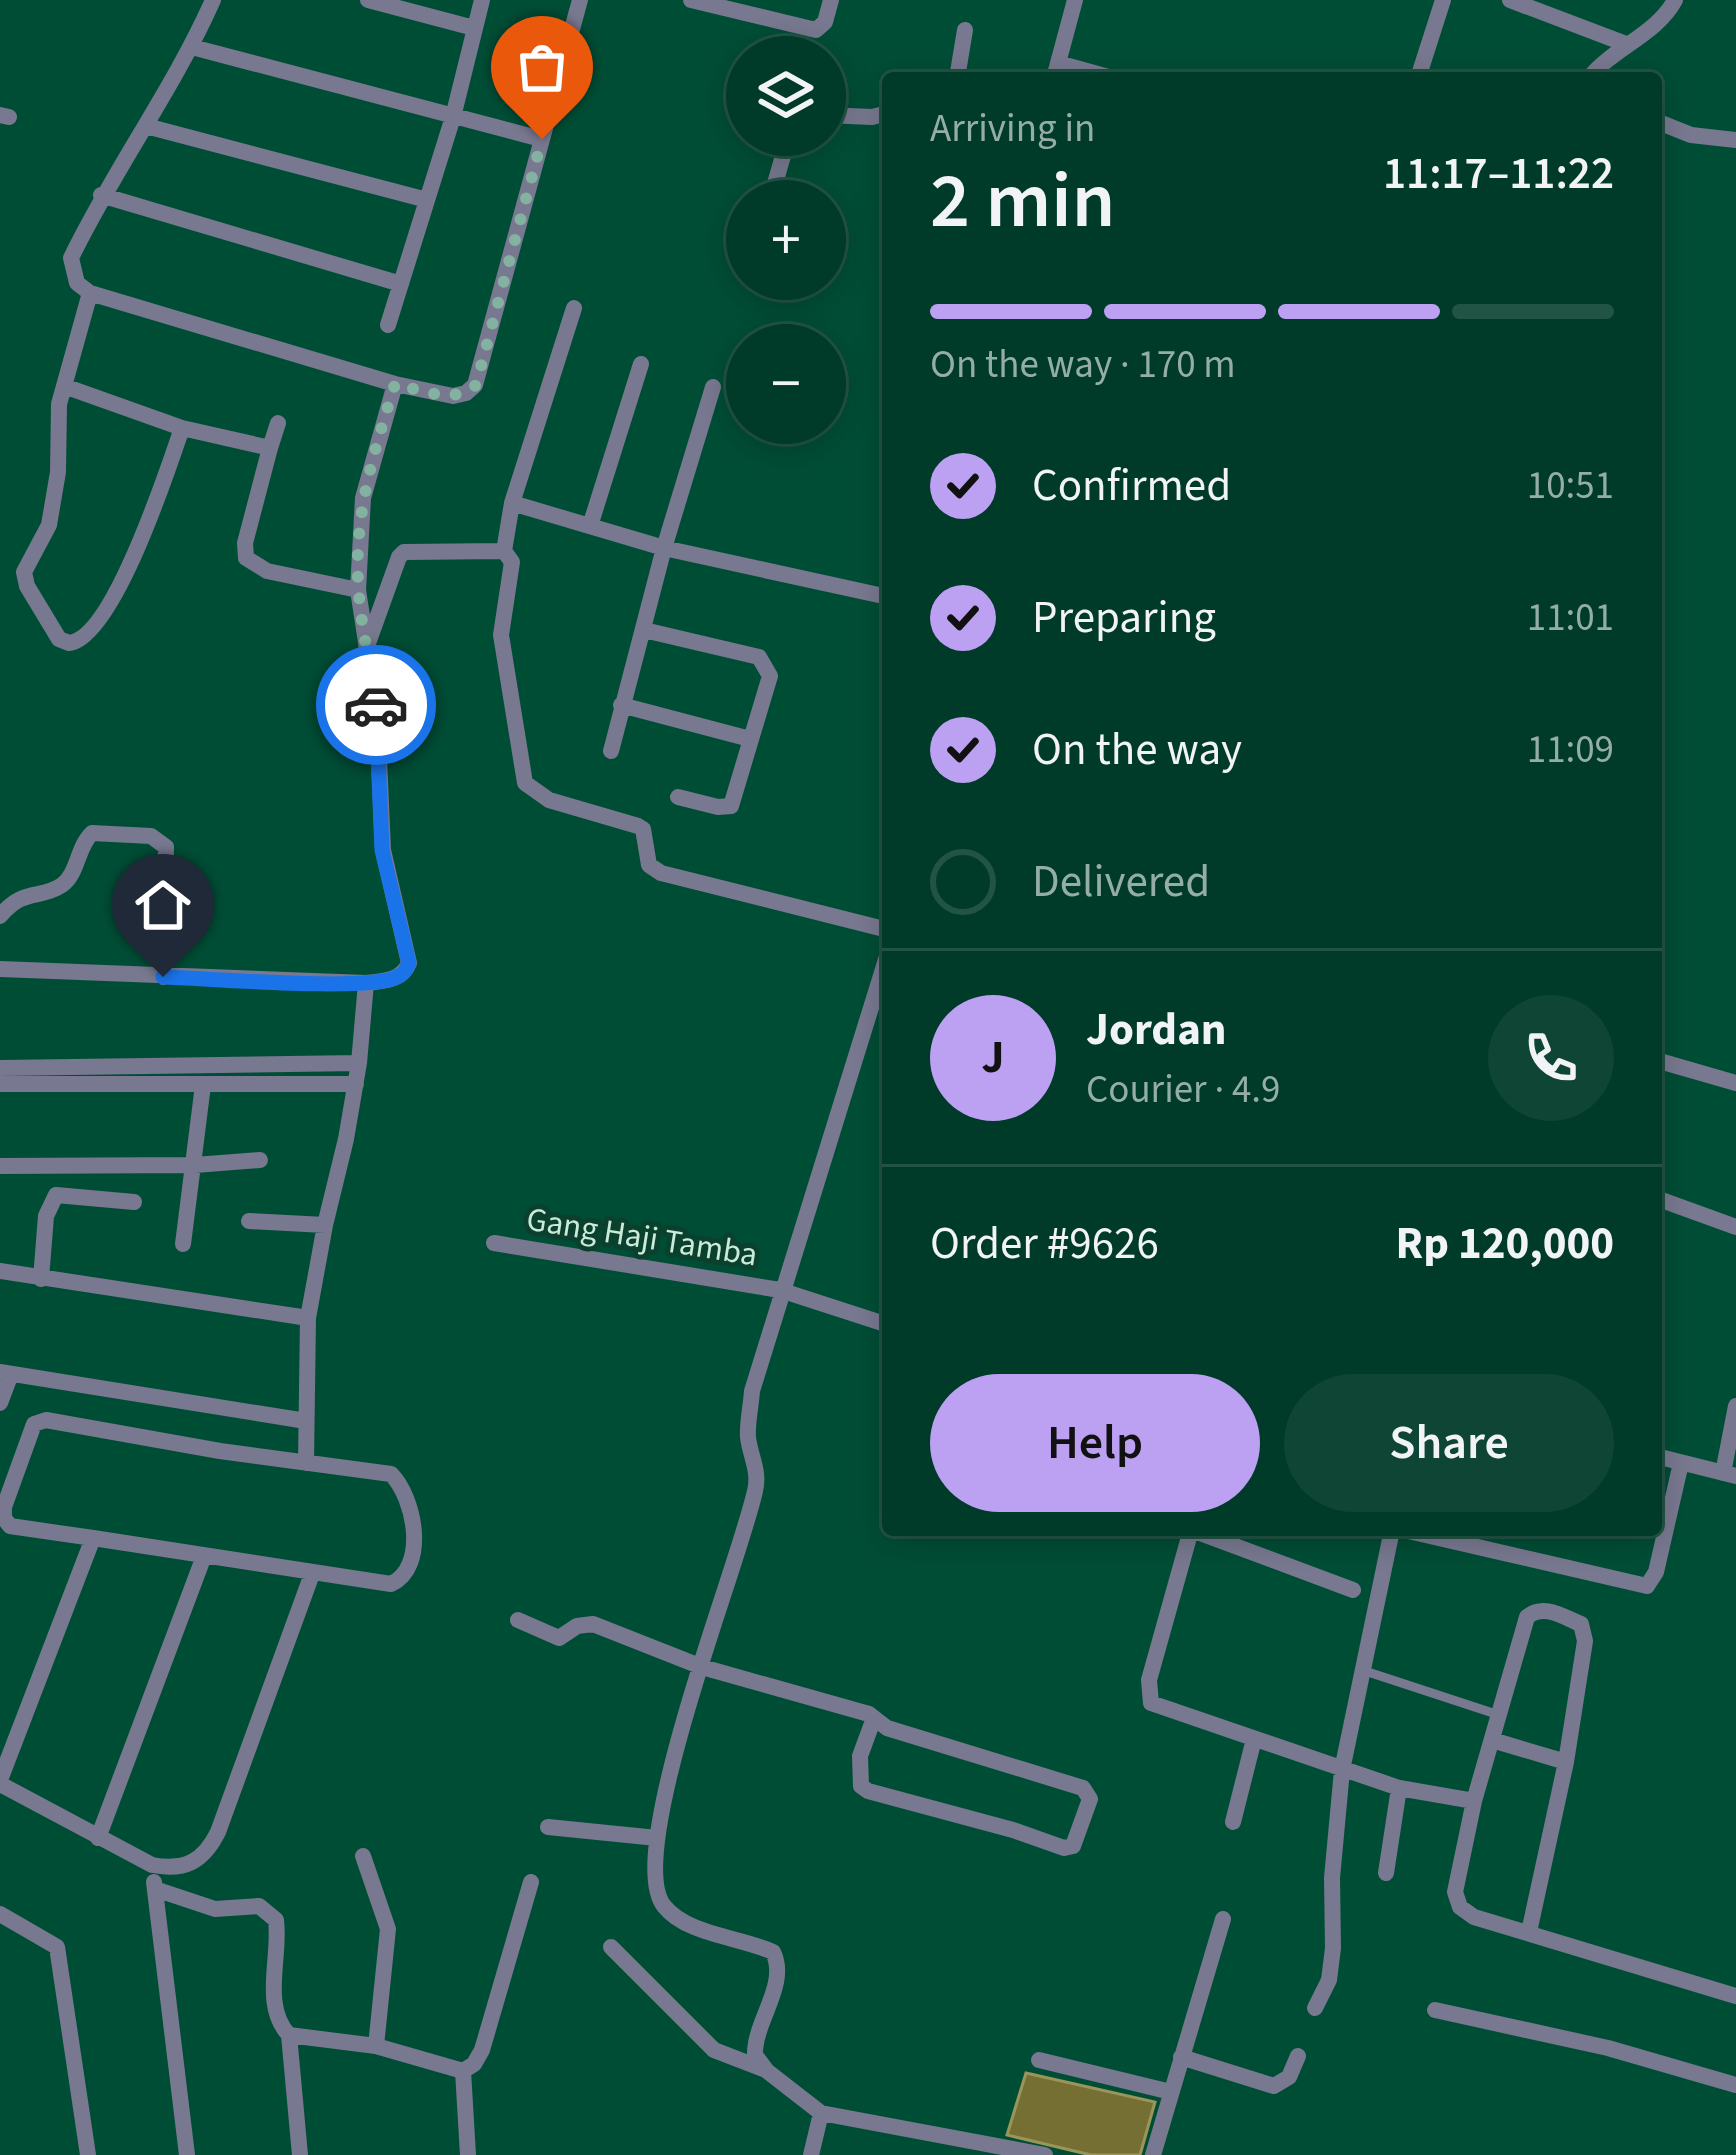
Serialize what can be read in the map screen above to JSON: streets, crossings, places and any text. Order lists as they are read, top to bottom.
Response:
{
  "streets": {
    "street": ["Gang Haji Tamba"]
  },
  "page": {
    "map_buttons": ["+", "−"],
    "heading": ["2 min", "Arriving in", "11:17–11:22"],
    "panel": [
      "Jordan",
      "Courier · 4.9",
      "Order #9626",
      "Rp 120,000"
    ],
    "bar": "On the way · 170 m",
    "list": [
      ["Confirmed", "10:51"],
      ["Preparing", "11:01"],
      ["On the way", "11:09"],
      "Delivered"
    ],
    "round": "J",
    "buttons": ["Help", "Share"]
  }
}
